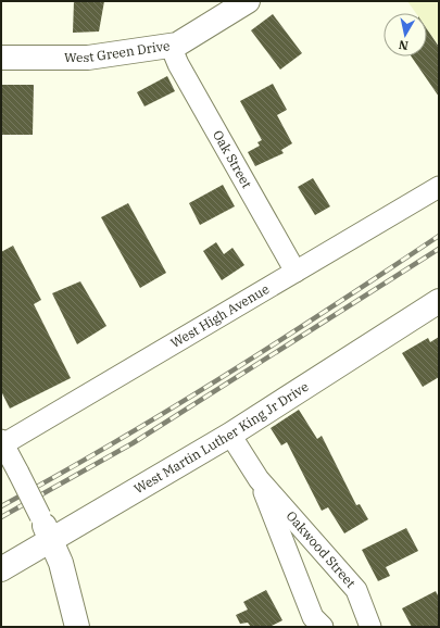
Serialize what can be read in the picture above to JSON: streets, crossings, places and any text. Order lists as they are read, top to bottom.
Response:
{
  "streets": {
    "main road": ["West Green Drive", "West Martin Luther King Jr Drive"],
    "street": ["Oak Street", "West High Avenue", "Oakwood Street"]
  },
  "crossings": [
    ["West Green Drive", "Oak Street"],
    ["Oak Street", "West High Avenue"],
    ["West Martin Luther King Jr Drive", "Oakwood Street"]
  ],
  "north": "bottom"
}
